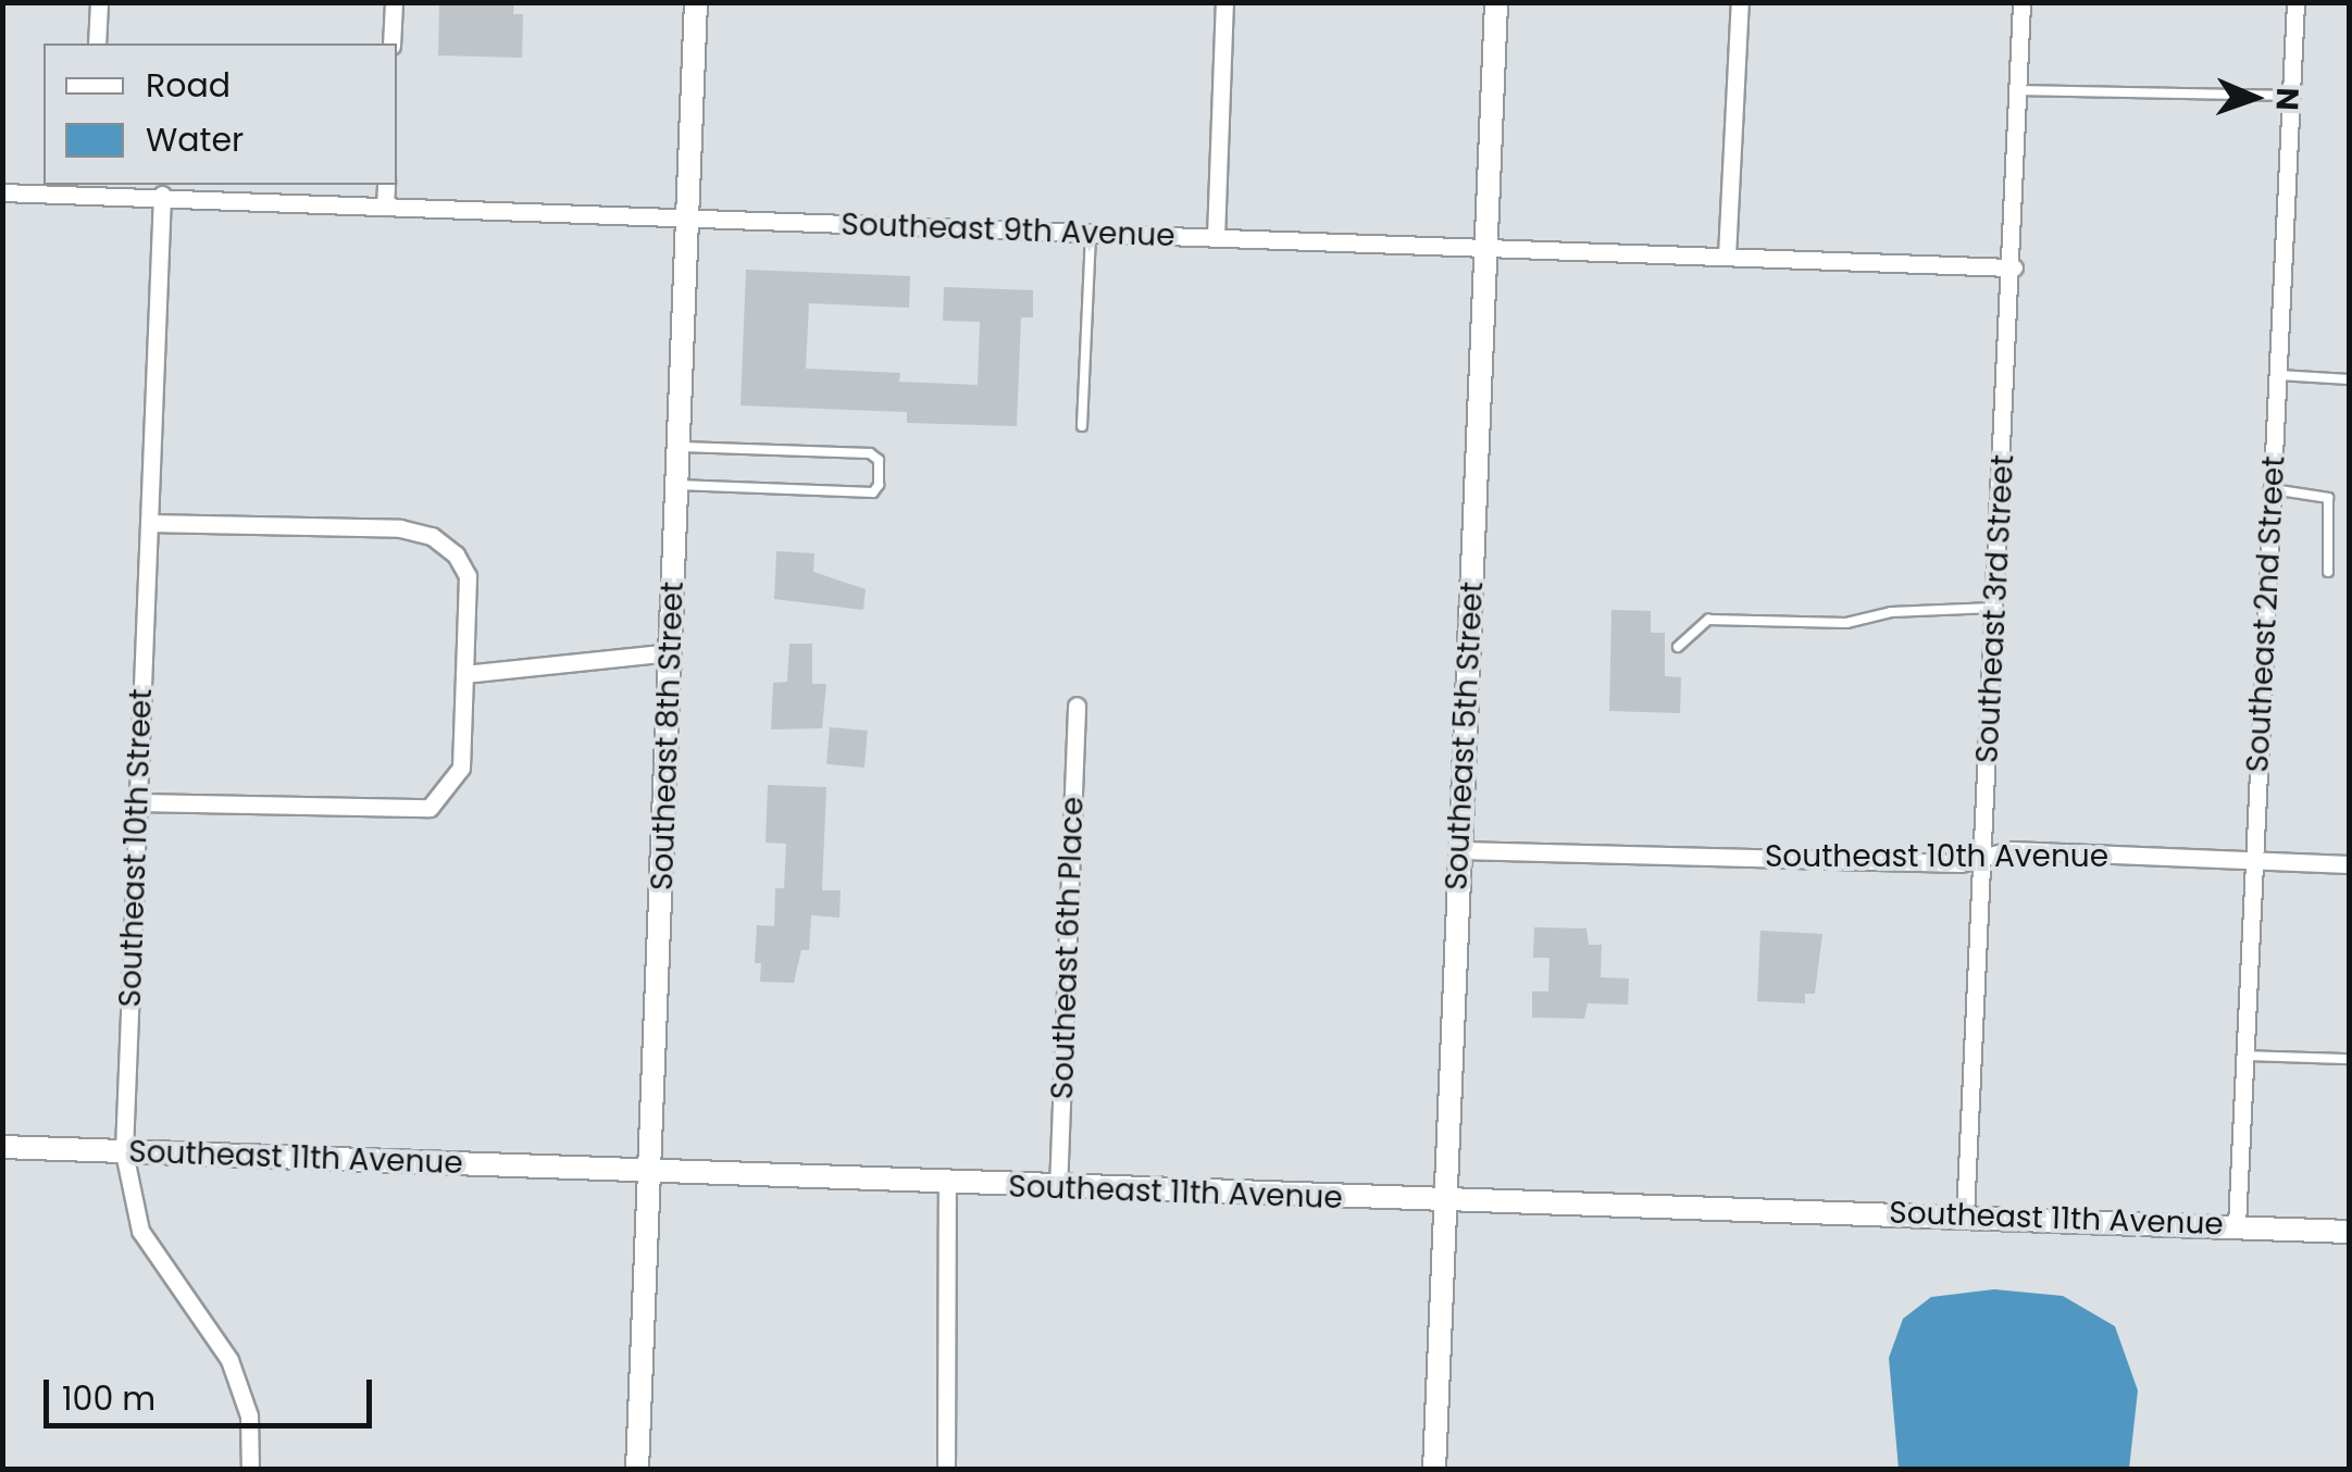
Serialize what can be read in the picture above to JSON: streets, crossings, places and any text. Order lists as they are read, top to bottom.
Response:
{
  "streets": {
    "street": [
      "Southeast 9th Avenue",
      "Southeast 3rd Street",
      "Southeast 2nd Street",
      "Southeast 8th Street",
      "Southeast 5th Street",
      "Southeast 10th Street",
      "Southeast 10th Avenue",
      "Southeast 6th Place",
      "Southeast 11th Avenue"
    ]
  },
  "crossings": [
    ["Southeast 9th Avenue", "Southeast 3rd Street"],
    ["Southeast 9th Avenue", "Southeast 8th Street"],
    ["Southeast 9th Avenue", "Southeast 5th Street"],
    ["Southeast 9th Avenue", "Southeast 10th Street"],
    ["Southeast 3rd Street", "Southeast 10th Avenue"],
    ["Southeast 3rd Street", "Southeast 11th Avenue"],
    ["Southeast 2nd Street", "Southeast 10th Avenue"],
    ["Southeast 2nd Street", "Southeast 11th Avenue"],
    ["Southeast 8th Street", "Southeast 11th Avenue"],
    ["Southeast 5th Street", "Southeast 10th Avenue"],
    ["Southeast 5th Street", "Southeast 11th Avenue"],
    ["Southeast 10th Street", "Southeast 11th Avenue"],
    ["Southeast 6th Place", "Southeast 11th Avenue"]
  ],
  "legend": ["Road", "Water"],
  "scale_bar": "100 m",
  "north": "right"
}
